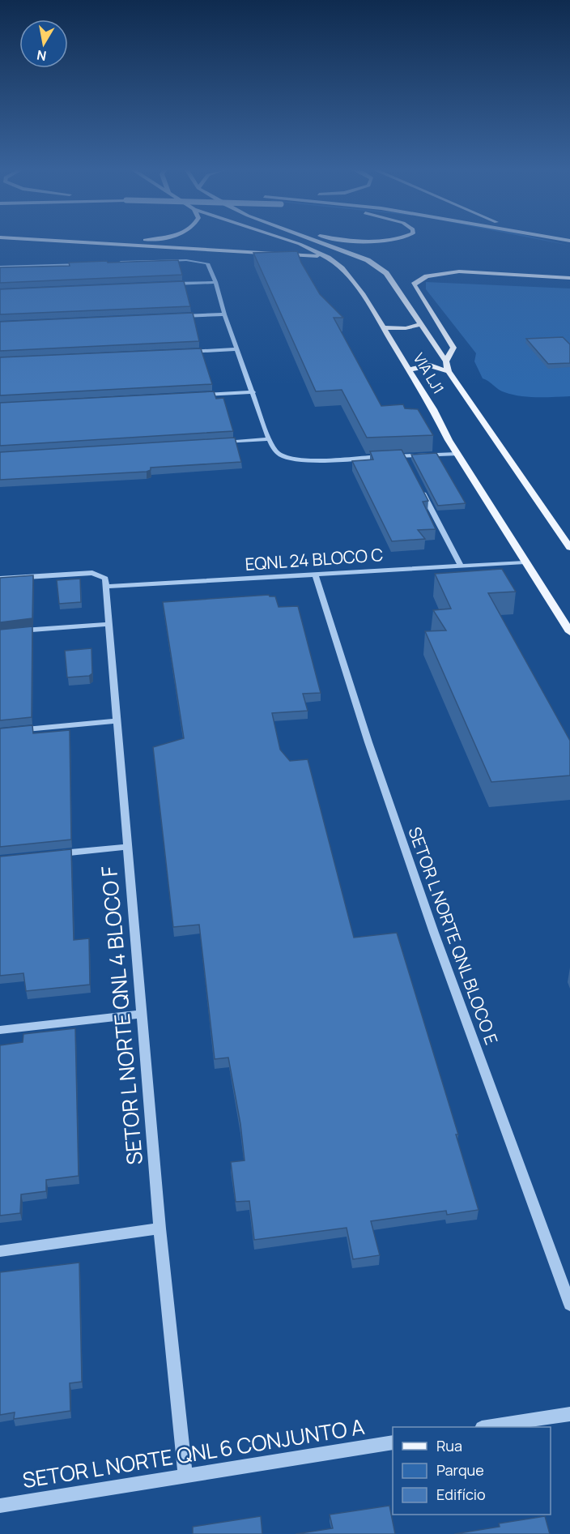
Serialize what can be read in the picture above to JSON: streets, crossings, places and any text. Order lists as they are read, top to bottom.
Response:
{
  "streets": {
    "main road": ["VIA LJ1"],
    "street": [
      "EQNL 24 BLOCO C",
      "SETOR L NORTE QNL BLOCO E",
      "SETOR L NORTE QNL 4 BLOCO F",
      "SETOR L NORTE QNL 6 CONJUNTO A"
    ]
  },
  "crossings": [
    ["VIA LJ1", "EQNL 24 BLOCO C"],
    ["EQNL 24 BLOCO C", "SETOR L NORTE QNL BLOCO E"],
    ["EQNL 24 BLOCO C", "SETOR L NORTE QNL 4 BLOCO F"],
    ["SETOR L NORTE QNL 4 BLOCO F", "SETOR L NORTE QNL 6 CONJUNTO A"]
  ],
  "legend": ["Rua", "Parque", "Edifício"],
  "north": "bottom"
}
